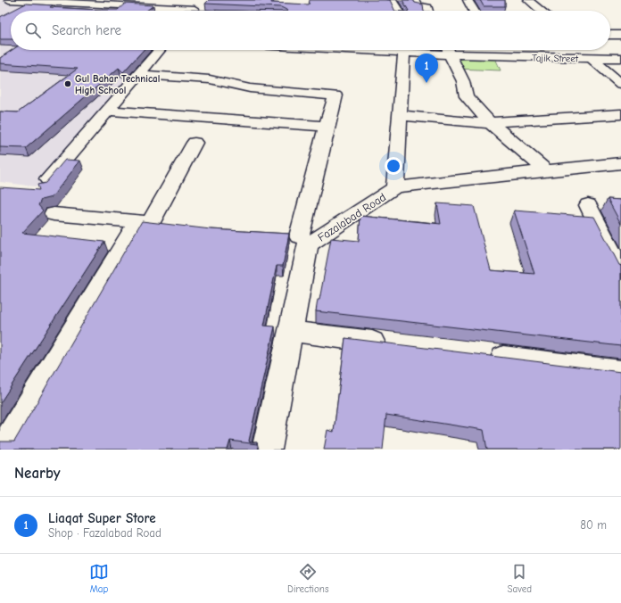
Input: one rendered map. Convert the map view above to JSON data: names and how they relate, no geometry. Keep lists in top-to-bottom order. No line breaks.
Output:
{"streets":{"street":["Tajik Street","Fazalabad Road"]},"places":["Gul Bahar Technical High School"],"page":{"search":"Search here","pins":"1","heading":"Nearby","list":[{"mark":"1","name":"Liaqat Super Store","note":"Shop · Fazalabad Road","value":"80 m"}],"nav":["Map","Directions","Saved"]}}
